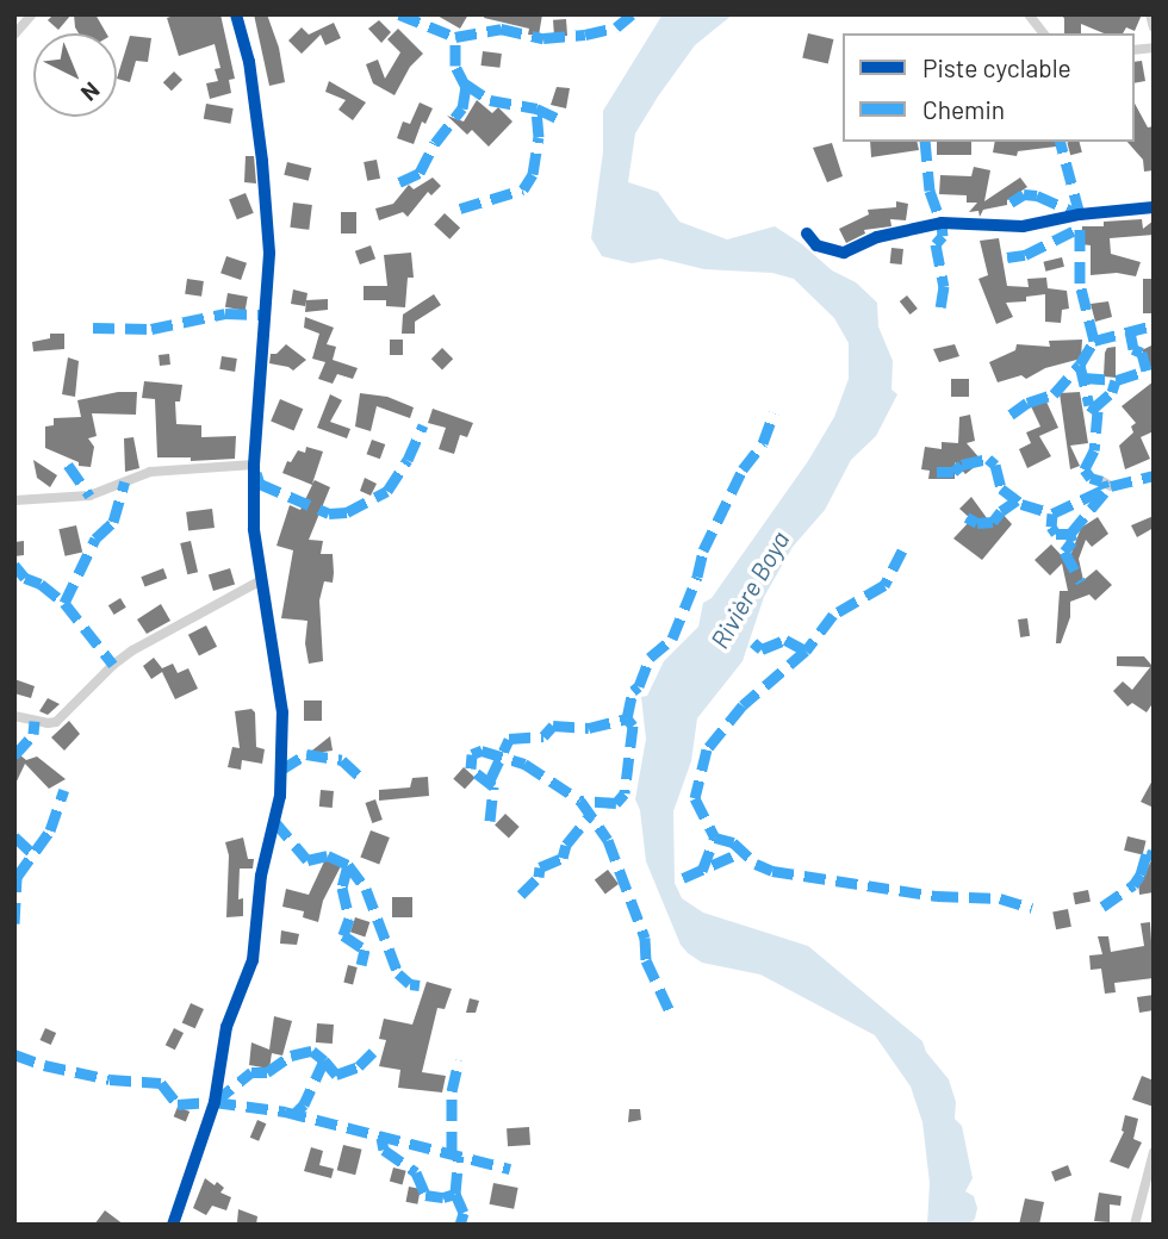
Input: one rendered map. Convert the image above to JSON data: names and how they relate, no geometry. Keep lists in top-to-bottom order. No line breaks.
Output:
{"water":["Rivière Boya"],"legend":["Piste cyclable","Chemin"],"north":"bottom right"}
